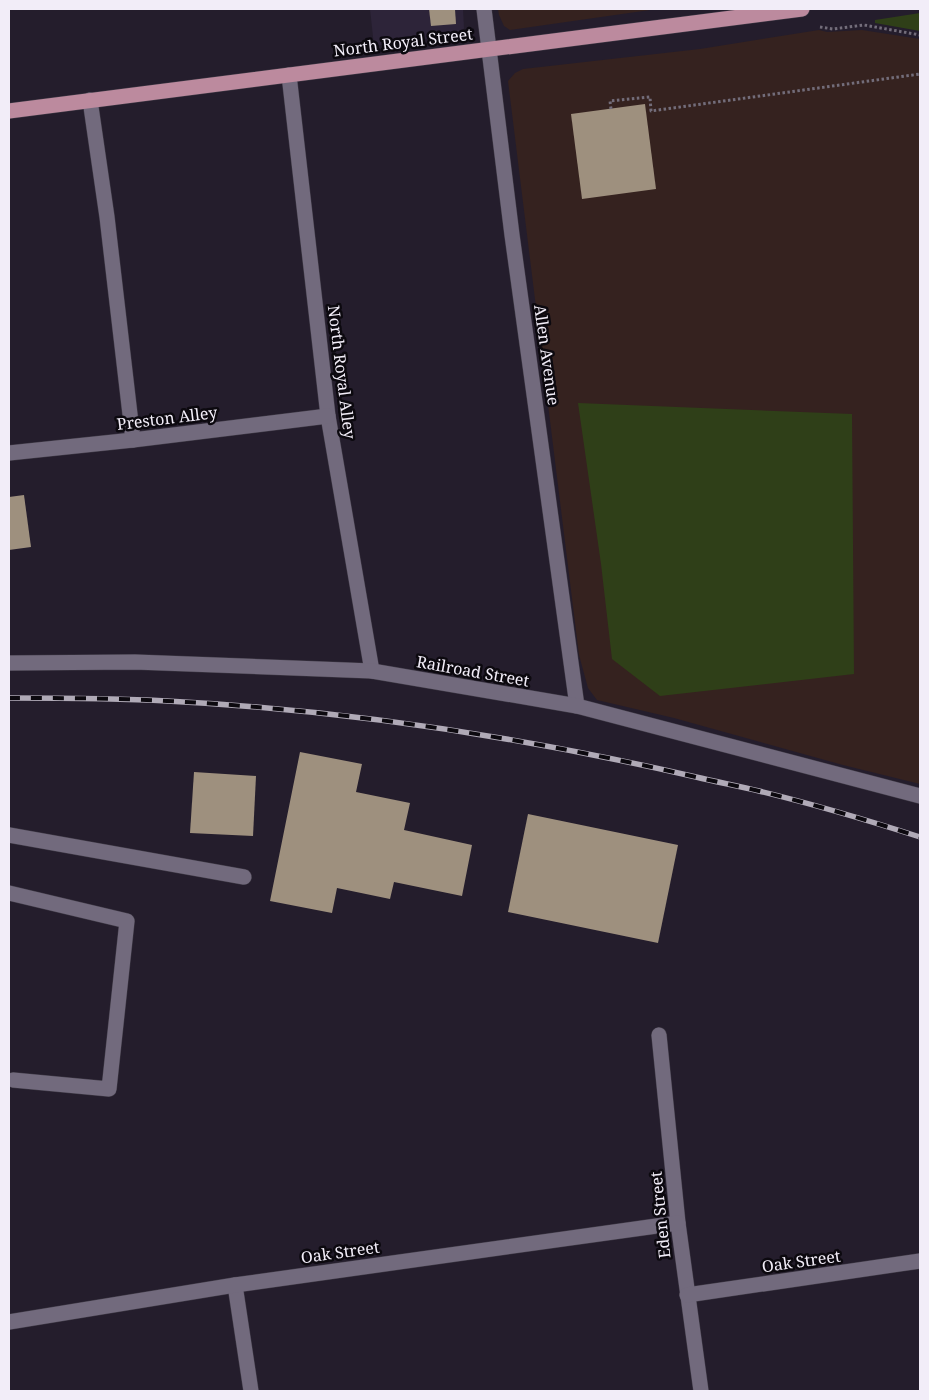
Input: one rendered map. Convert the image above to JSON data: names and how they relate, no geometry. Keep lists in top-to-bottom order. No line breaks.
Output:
{"streets":{"main road":["North Royal Street"],"street":["Allen Avenue","North Royal Alley","Preston Alley","Railroad Street","Eden Street","Oak Street"]},"crossings":[["North Royal Street","Allen Avenue"],["North Royal Street","North Royal Alley"],["Allen Avenue","Railroad Street"],["North Royal Alley","Preston Alley"],["North Royal Alley","Railroad Street"],["Eden Street","Oak Street"]]}
